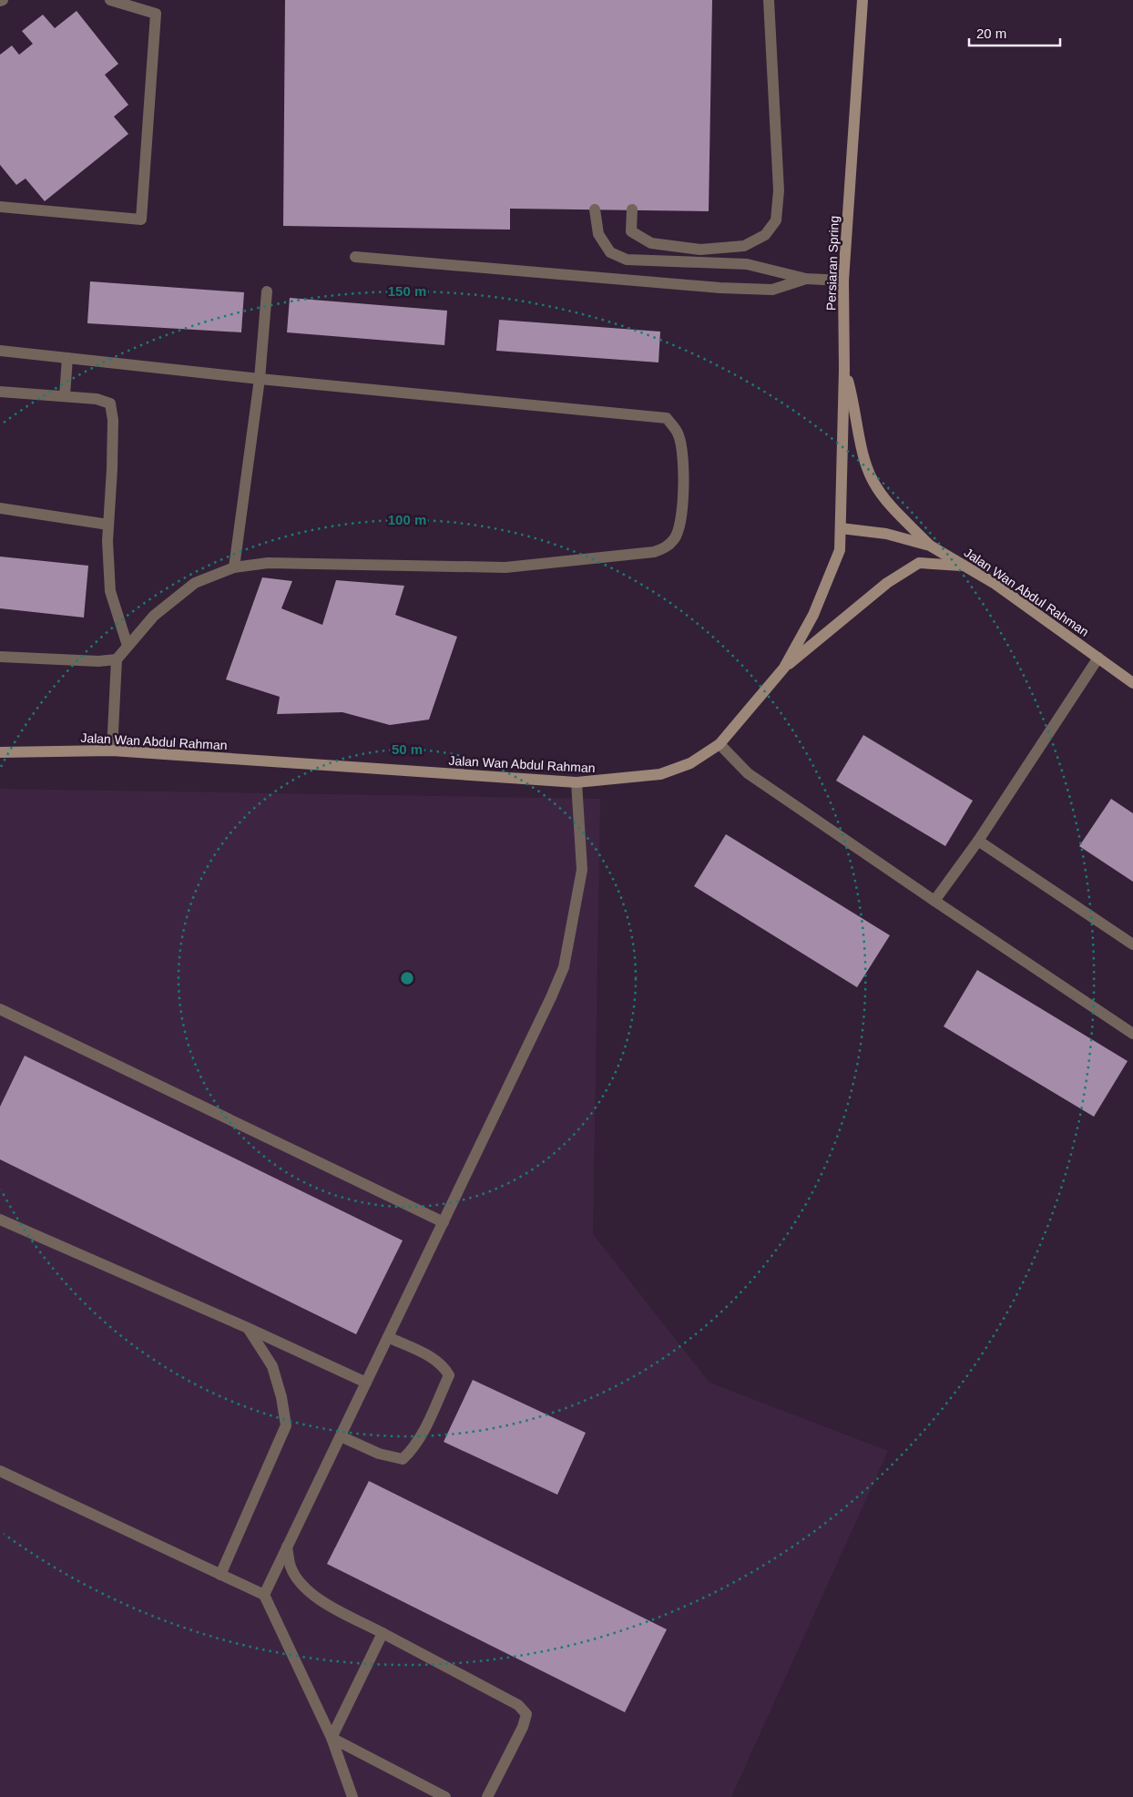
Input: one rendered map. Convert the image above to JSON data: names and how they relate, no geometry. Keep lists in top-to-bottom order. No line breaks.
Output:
{"streets":{"street":["Persiaran Spring","Jalan Wan Abdul Rahman"]},"crossings":[["Persiaran Spring","Jalan Wan Abdul Rahman"]],"scale_bar":"20 m","rings":["150 m","100 m","50 m"]}
